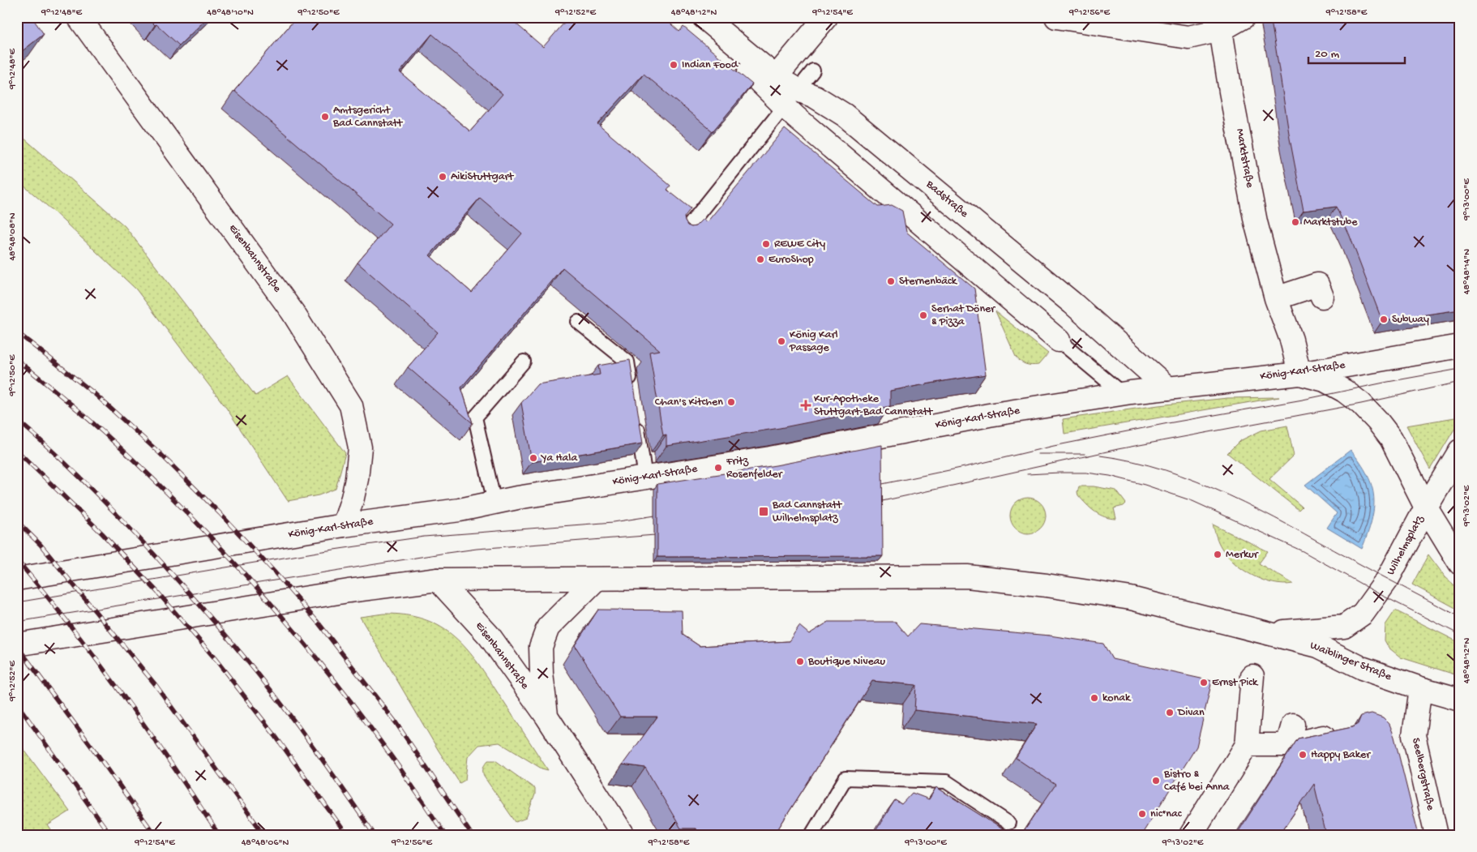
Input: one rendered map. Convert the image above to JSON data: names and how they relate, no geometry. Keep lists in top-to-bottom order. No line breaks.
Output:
{"streets":{"main road":["Marktstraße","Badstraße","Eisenbahnstraße","König-Karl-Straße","Wilhelmsplatz","Waiblinger Straße","Seelbergstraße"]},"crossings":[["Marktstraße","König-Karl-Straße"],["Badstraße","König-Karl-Straße"],["Eisenbahnstraße","König-Karl-Straße"],["Wilhelmsplatz","Waiblinger Straße"],["Waiblinger Straße","Seelbergstraße"]],"places":{"other":["Indian Food","Amtsgericht Bad Cannstatt","AikiStuttgart","Marktstube","REWE City","EuroShop","Sternenbäck","Serhat Döner & Pizza","Subway","König Karl Passage","Chan's Kitchen","Ya Hala","Fritz Rosenfelder","Merkur","Boutique Niveau","Ernst Pick","konak","Divan","Happy Baker","Bistro & Café bei Anna","nic*nac"],"health":["Kur-Apotheke Stuttgart-Bad Cannstatt"],"transit":["Bad Cannstatt Wilhelmsplatz"]},"scale_bar":"20 m","coordinates":["9°12'48\"E","48°48'10\"N","9°12'50\"E","9°12'52\"E","48°48'12\"N","9°12'54\"E","9°12'56\"E","9°12'58\"E","9°13'00\"E","48°48'08\"N","48°48'14\"N","9°13'02\"E","48°48'06\"N"]}
